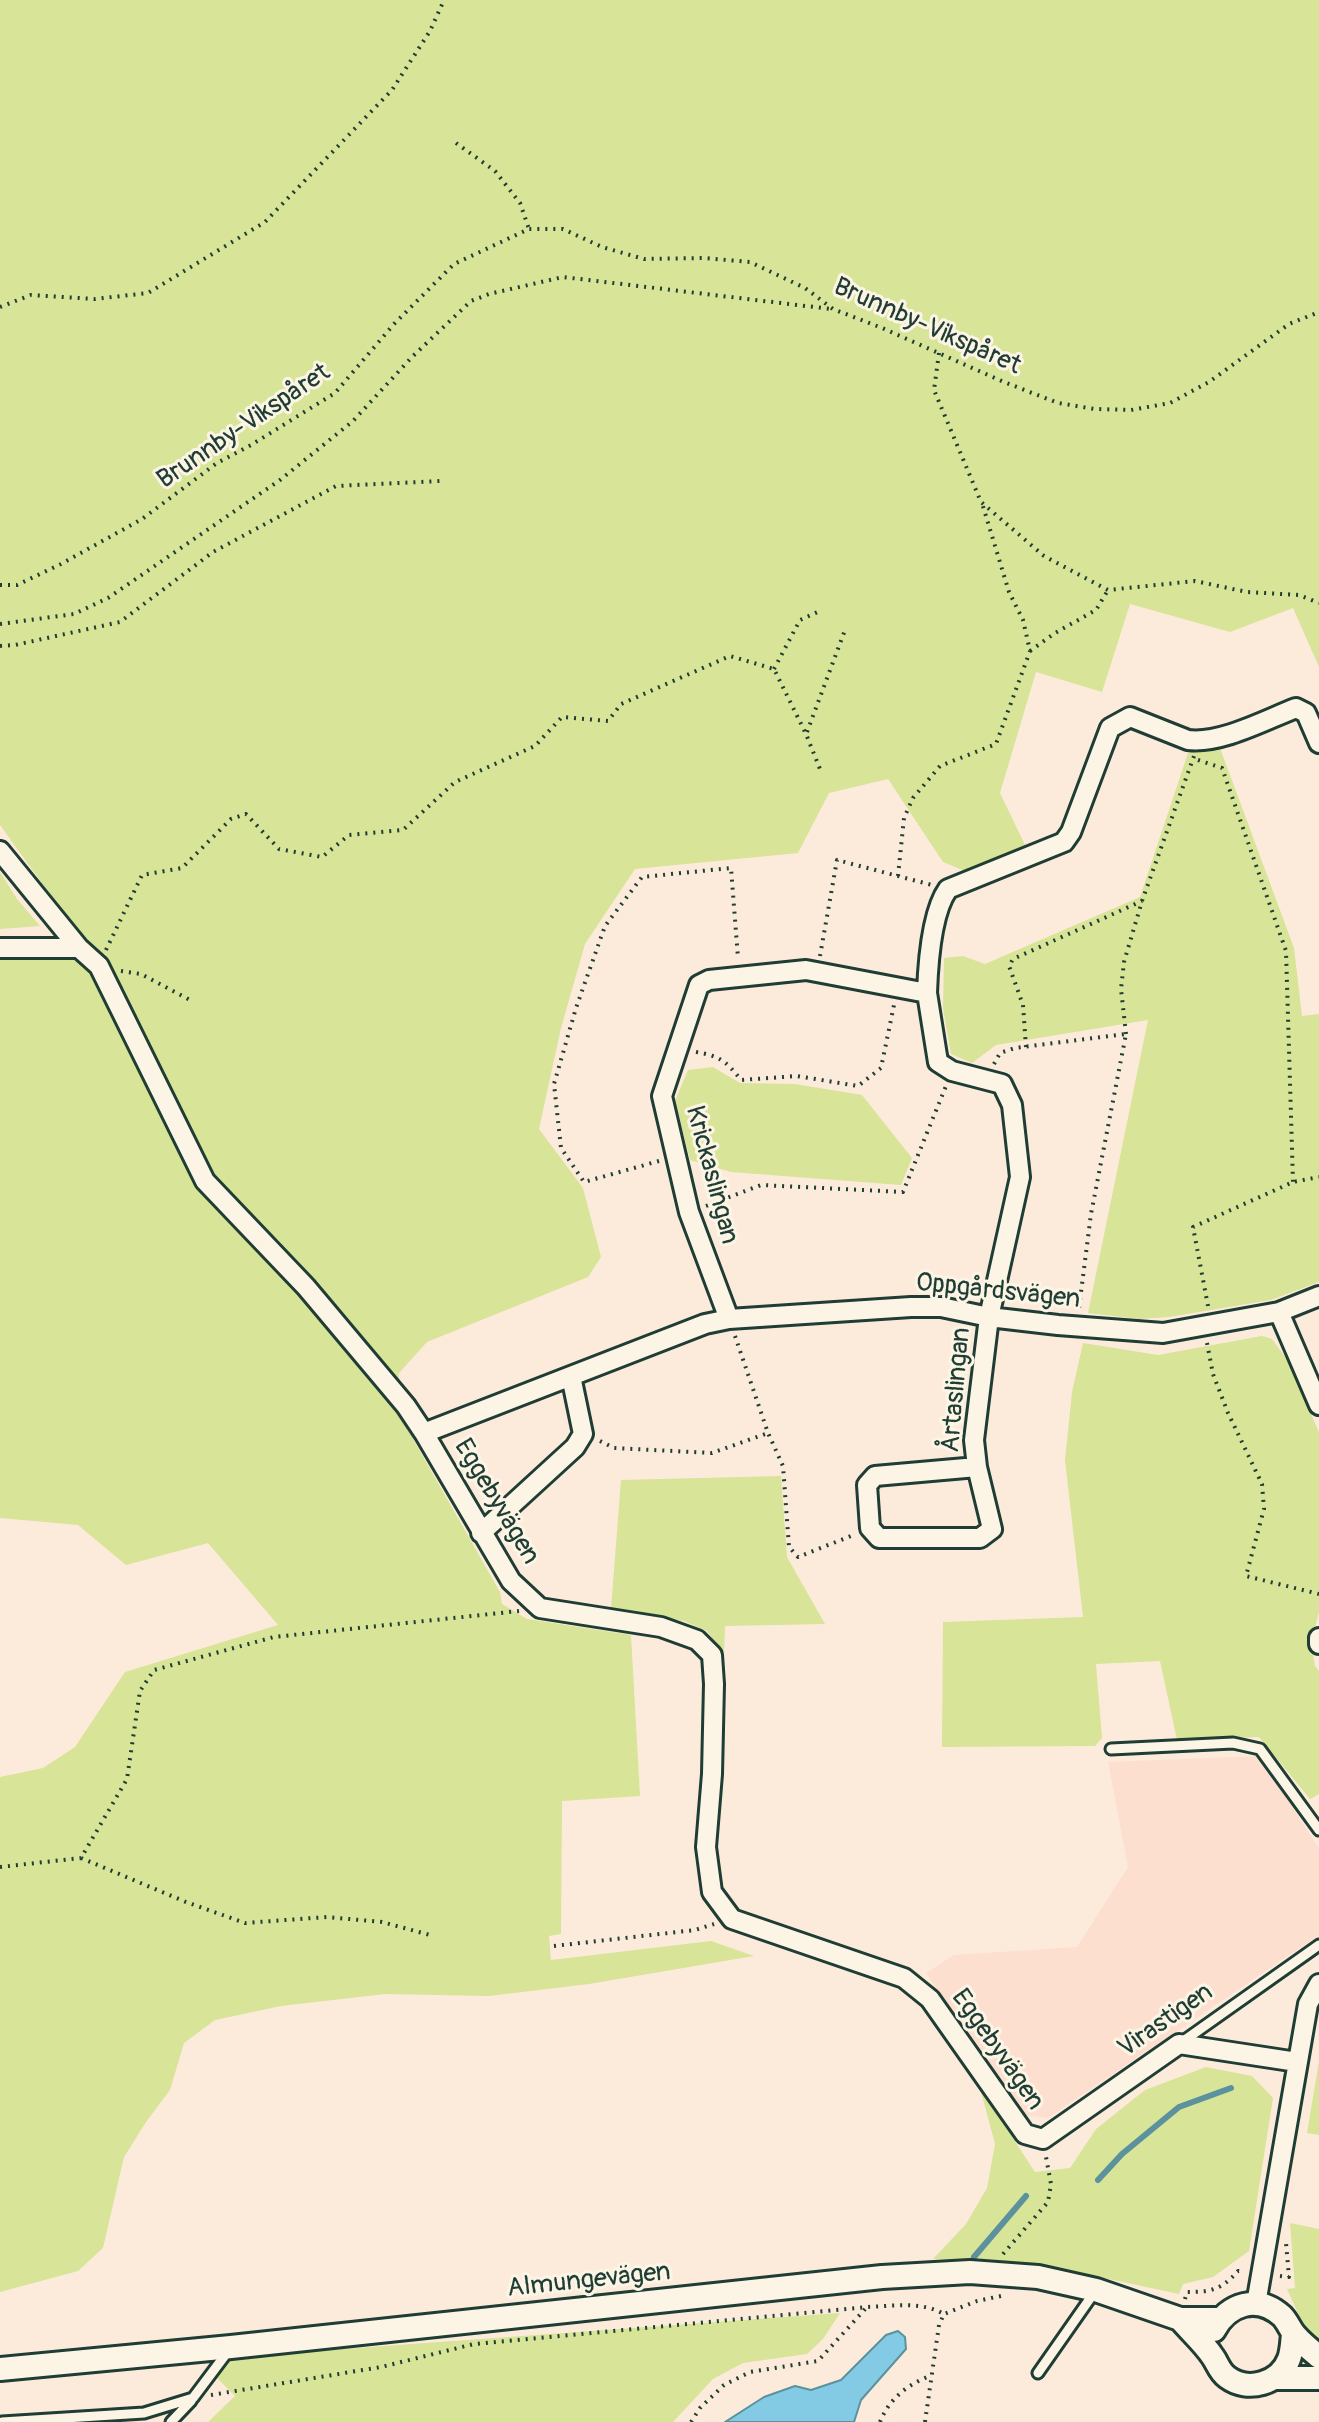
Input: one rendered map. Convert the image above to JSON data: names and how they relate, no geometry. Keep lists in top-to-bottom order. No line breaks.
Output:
{"streets":{"street":["Krickaslingan","Oppgårdsvägen","Årtaslingan","Eggebyvägen","Virastigen","Almungevägen"],"path":["Brunnby-Vikspåret"]},"crossings":[["Krickaslingan","Oppgårdsvägen"],["Oppgårdsvägen","Årtaslingan"],["Oppgårdsvägen","Eggebyvägen"],["Eggebyvägen","Virastigen"]]}
